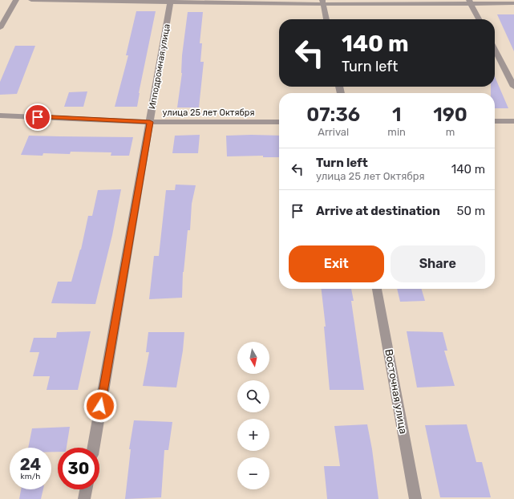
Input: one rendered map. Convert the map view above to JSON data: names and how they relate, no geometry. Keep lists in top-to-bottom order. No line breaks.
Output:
{"streets":{"street":["Ипподромная улица","улица 25 лет Октября","Восточная улица"]},"crossings":[["Ипподромная улица","улица 25 лет Октября"]],"north":"bottom","page":{"turn":["140 m","Turn left"],"eta":["07:36","Arrival","1","min","190","m"],"list":[{"name":"Turn left","note":"улица 25 лет Октября","value":"140 m"},{"name":"Arrive at destination","value":"50 m"}],"buttons":["Exit","Share"],"map_buttons":["+","−"],"speed":"24 km/h","limit":"30"}}
